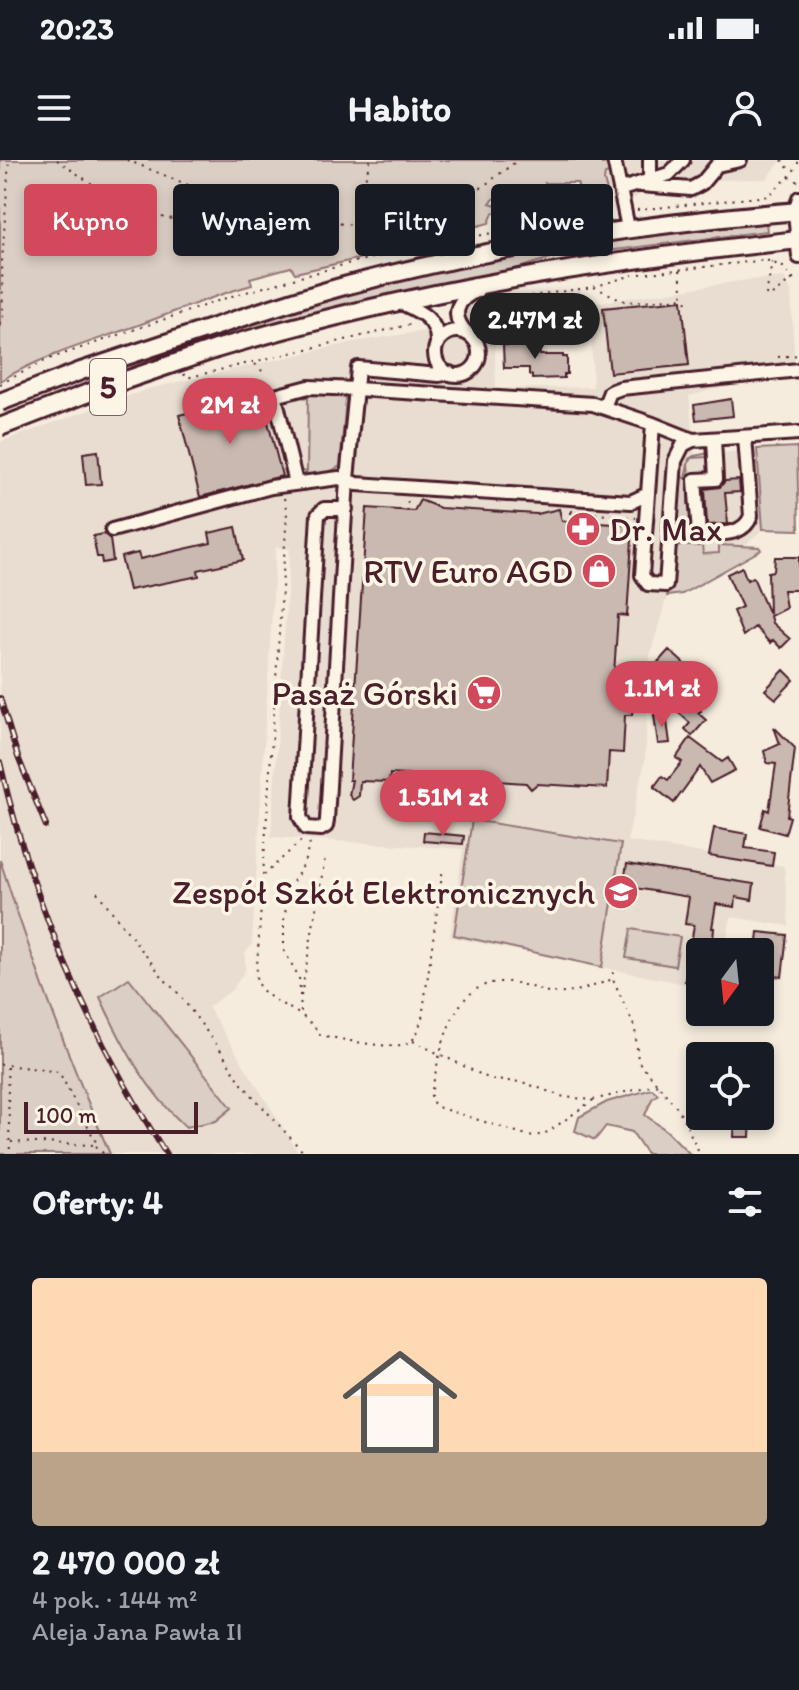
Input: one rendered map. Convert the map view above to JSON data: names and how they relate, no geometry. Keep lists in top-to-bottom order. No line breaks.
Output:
{"streets":{"main road":["5"]},"places":{"pharmacy":["Dr. Max"],"shop":["RTV Euro AGD"],"supermarket":["Pasaż Górski"],"school or university":["Zespół Szkół Elektronicznych"]},"scale_bar":"100 m","north":"bottom","page":{"status":"20:23","header":"Habito","chip":["Kupno","Wynajem","Filtry","Nowe"],"price":["2.47M zł","2M zł","1.1M zł","1.51M zł"],"scale":"100 m","heading":"Oferty: 4","list":[{"name":"2 470 000 zł","note":"4 pok. · 144 m² · Aleja Jana Pawła II"}]}}
